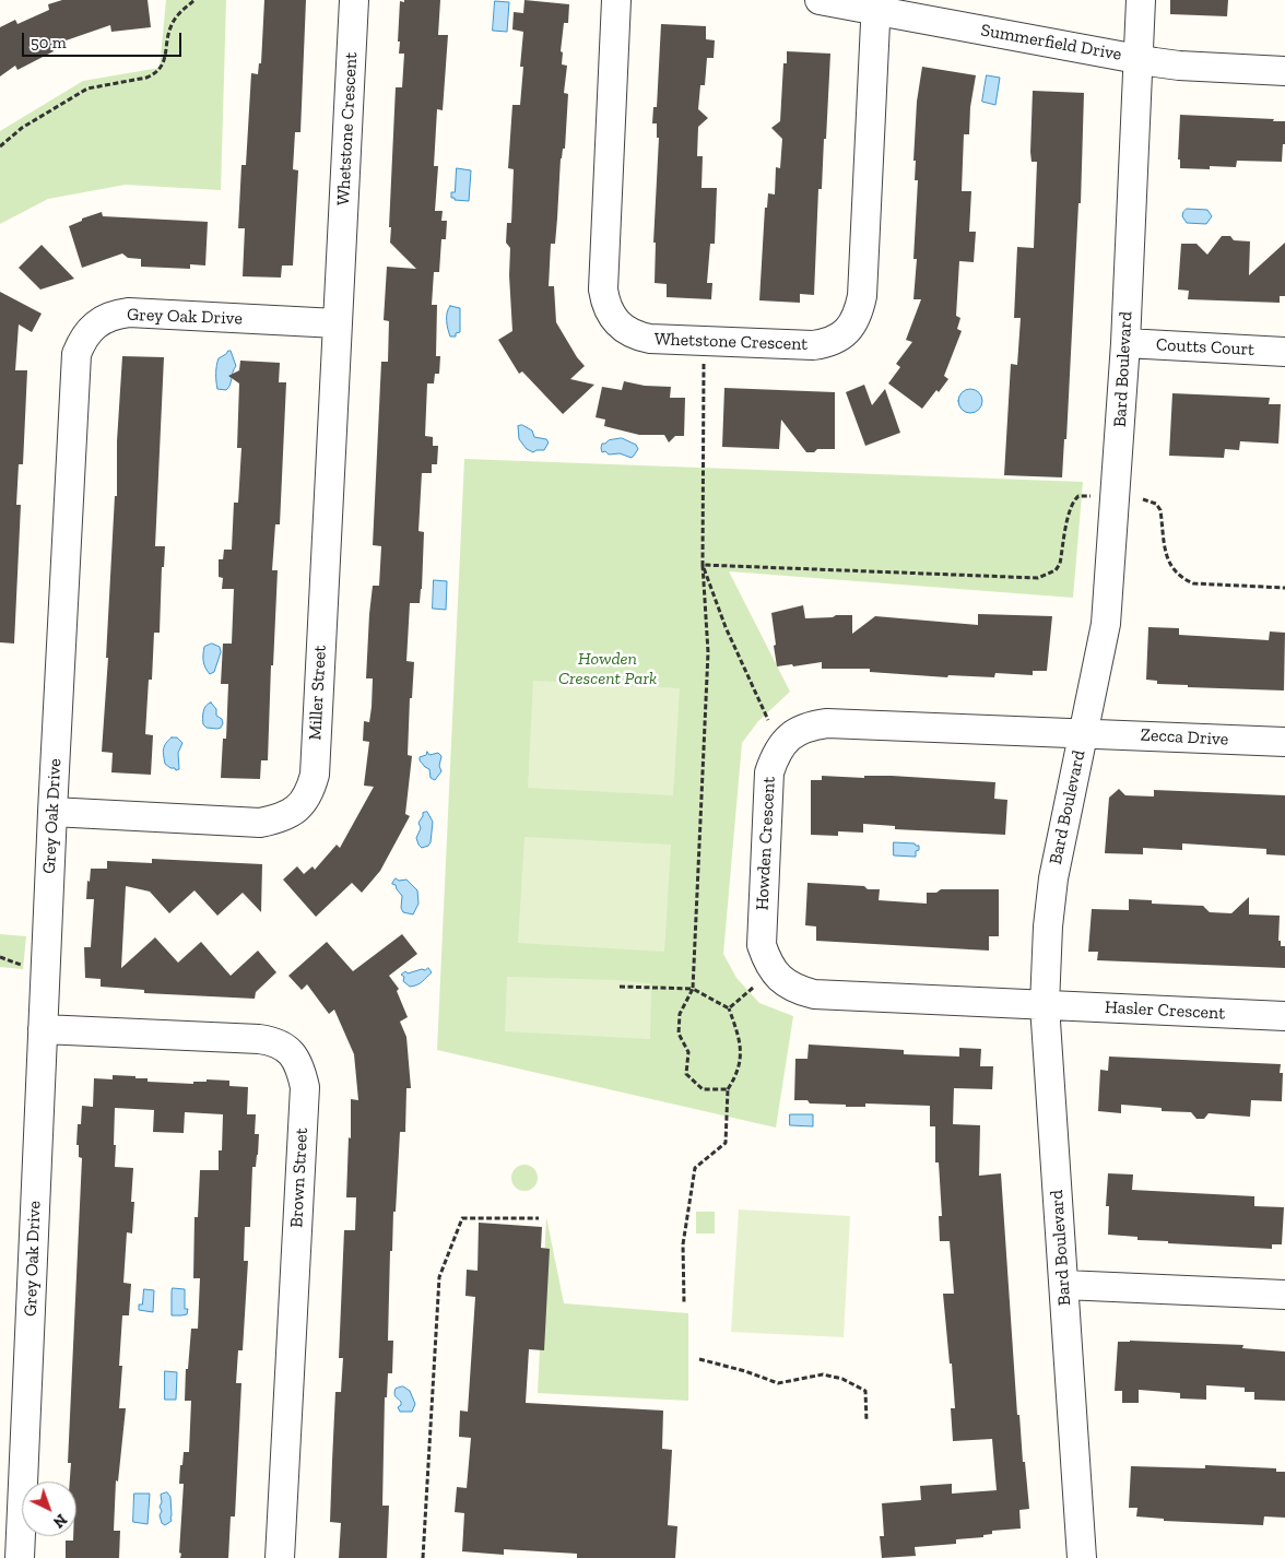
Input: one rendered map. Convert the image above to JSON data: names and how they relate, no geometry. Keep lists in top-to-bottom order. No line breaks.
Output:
{"streets":{"street":["Summerfield Drive","Whetstone Crescent","Grey Oak Drive","Coutts Court","Bard Boulevard","Miller Street","Zecca Drive","Howden Crescent","Hasler Crescent","Brown Street"]},"crossings":[["Summerfield Drive","Whetstone Crescent"],["Summerfield Drive","Bard Boulevard"],["Whetstone Crescent","Grey Oak Drive"],["Whetstone Crescent","Miller Street"],["Grey Oak Drive","Miller Street"],["Grey Oak Drive","Brown Street"],["Coutts Court","Bard Boulevard"],["Bard Boulevard","Zecca Drive"],["Bard Boulevard","Howden Crescent"],["Bard Boulevard","Hasler Crescent"],["Zecca Drive","Howden Crescent"],["Howden Crescent","Hasler Crescent"]],"parks":["Howden Crescent Park"],"scale_bar":"50 m","north":"bottom right"}
